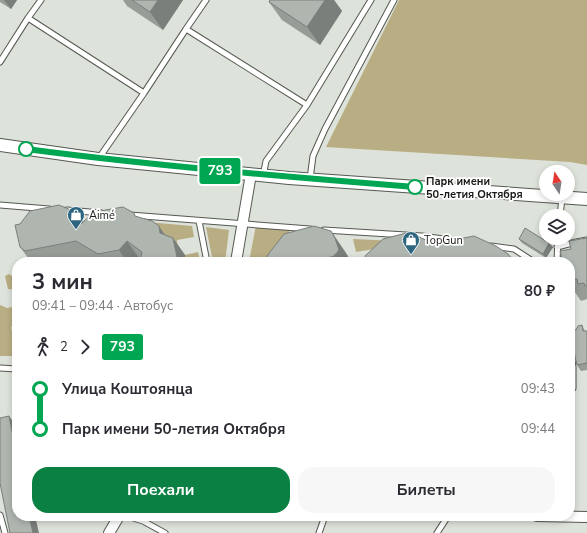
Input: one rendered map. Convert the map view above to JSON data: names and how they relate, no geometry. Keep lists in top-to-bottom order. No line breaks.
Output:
{"places":{"other":["Парк имени 50-летия Октября"],"shop":["Aimé","TopGun"]},"lines":["bus line 793"],"north":"top","page":{"on_map":"793","heading":["3 мин","09:41 – 09:44 · Автобус","80 ₽"],"legs":["2","793"],"list":[{"name":"Улица Коштоянца","value":"09:43"},{"name":"Парк имени 50-летия Октября","value":"09:44"}],"buttons":["Поехали","Билеты"]}}
